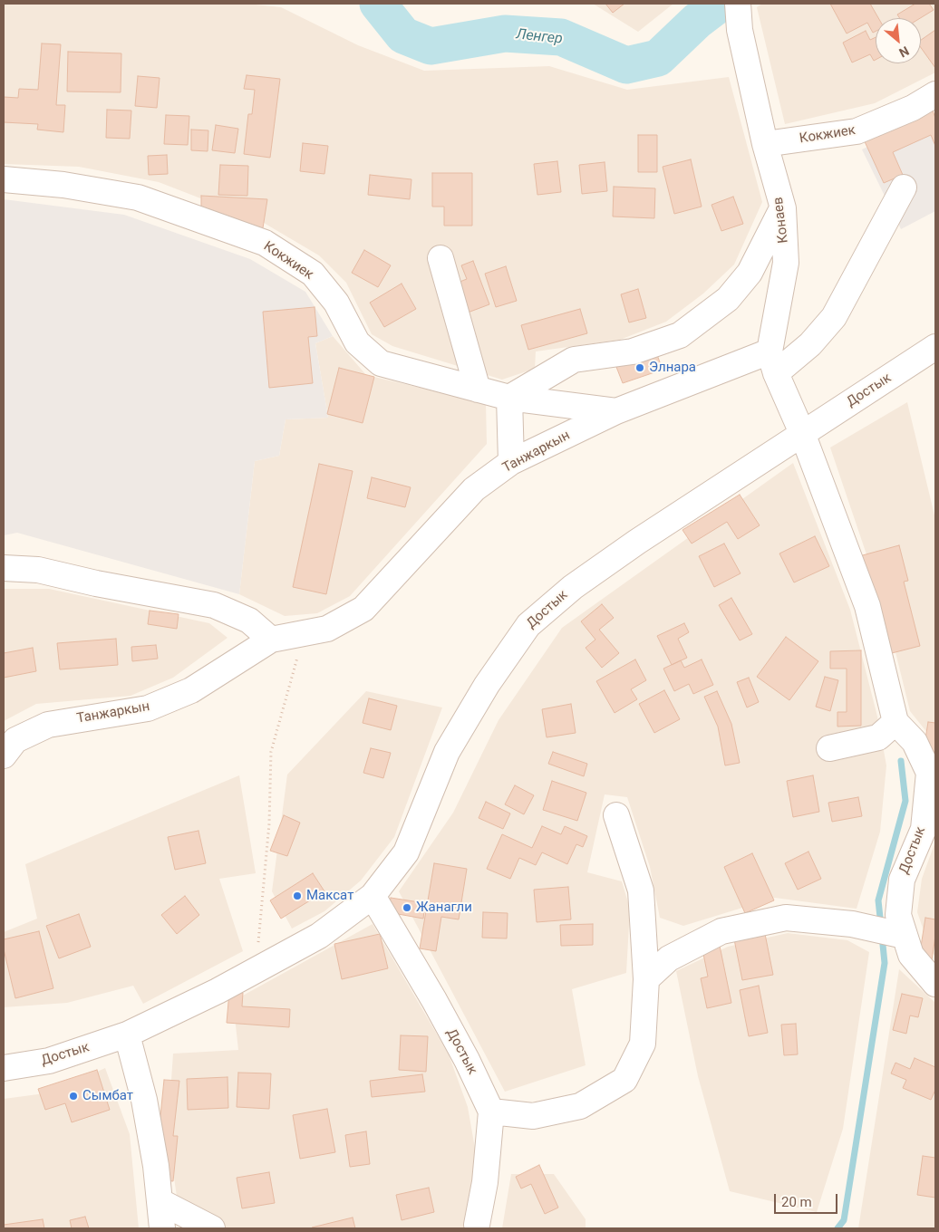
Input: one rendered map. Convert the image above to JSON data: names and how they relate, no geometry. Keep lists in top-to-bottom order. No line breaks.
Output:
{"streets":{"street":["Кокжиек","Конаев","Достык","Танжаркын"]},"crossings":[["Кокжиек","Конаев"],["Кокжиек","Танжаркын"],["Конаев","Танжаркын"]],"water":["Ленгер"],"places":["Элнара","Максат","Жанагли","Сымбат"],"scale_bar":"20 m","north":"bottom right"}
